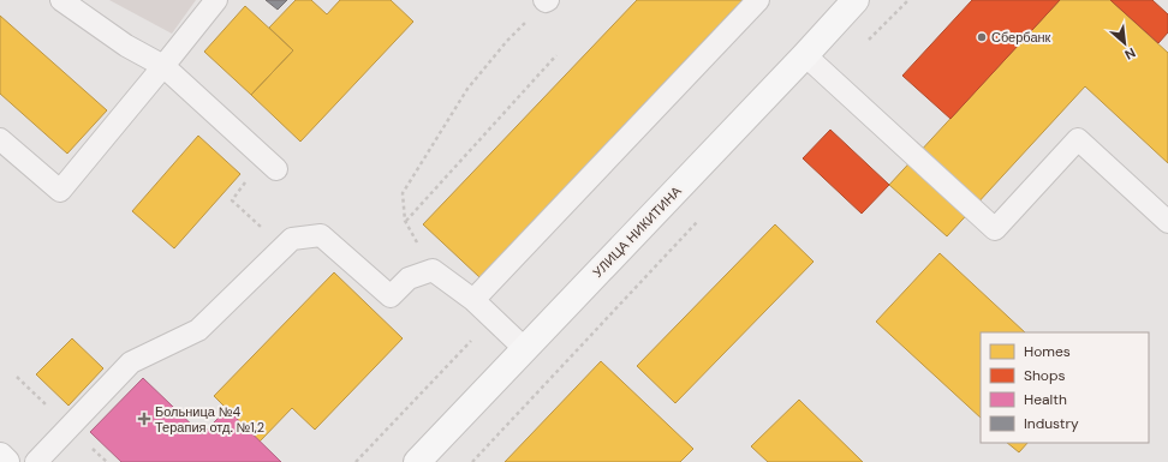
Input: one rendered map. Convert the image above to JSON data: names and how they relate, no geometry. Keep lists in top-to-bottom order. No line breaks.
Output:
{"streets":{"main road":["УЛИЦА НИКИТИНА"]},"places":{"other":["Сбербанк"],"health":["Больница №4 Терапия отд. №1,2"]},"legend":["Homes","Shops","Health","Industry"],"north":"bottom right"}
